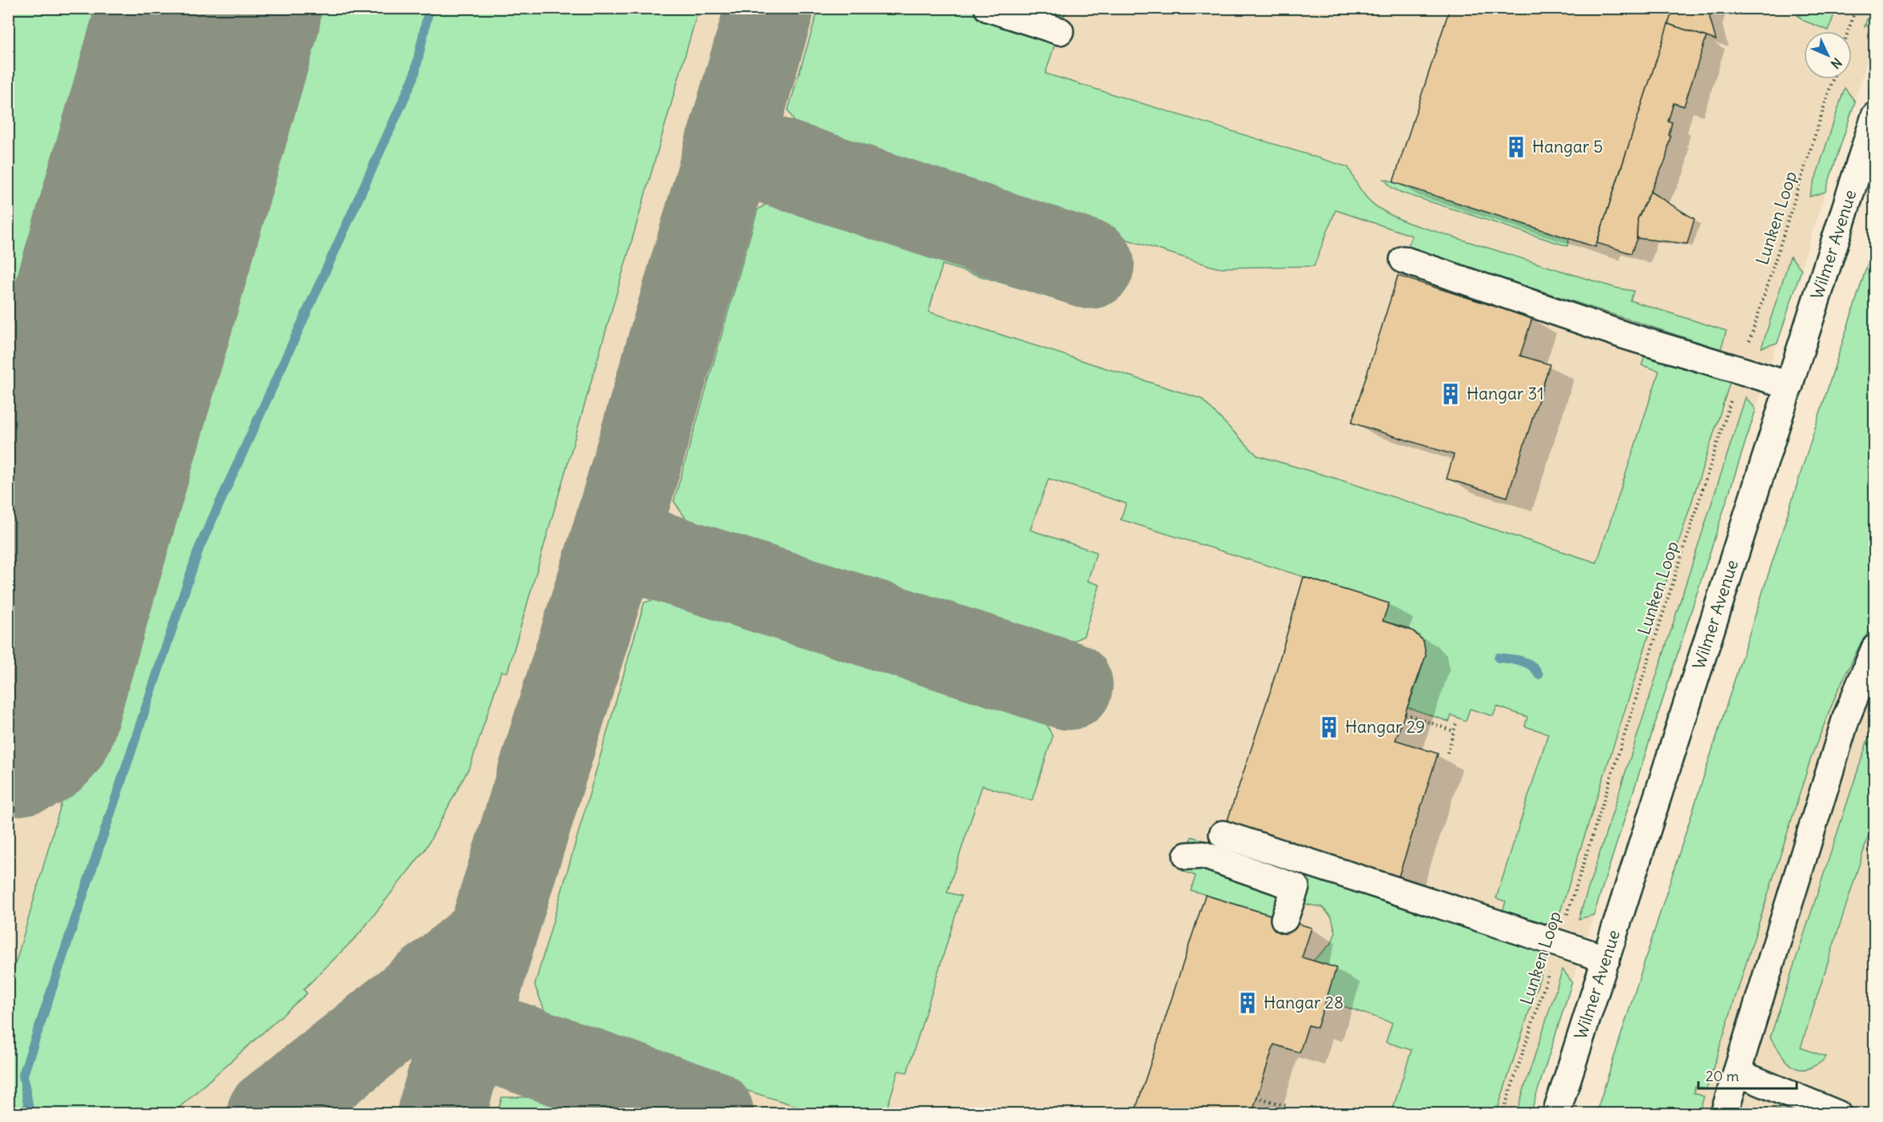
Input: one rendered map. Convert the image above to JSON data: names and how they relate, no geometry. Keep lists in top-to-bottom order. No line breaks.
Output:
{"streets":{"street":["Wilmer Avenue"],"path":["Lunken Loop"]},"places":{"building":["Hangar 5","Hangar 31","Hangar 29","Hangar 28"]},"scale_bar":"20 m","north":"bottom right"}
